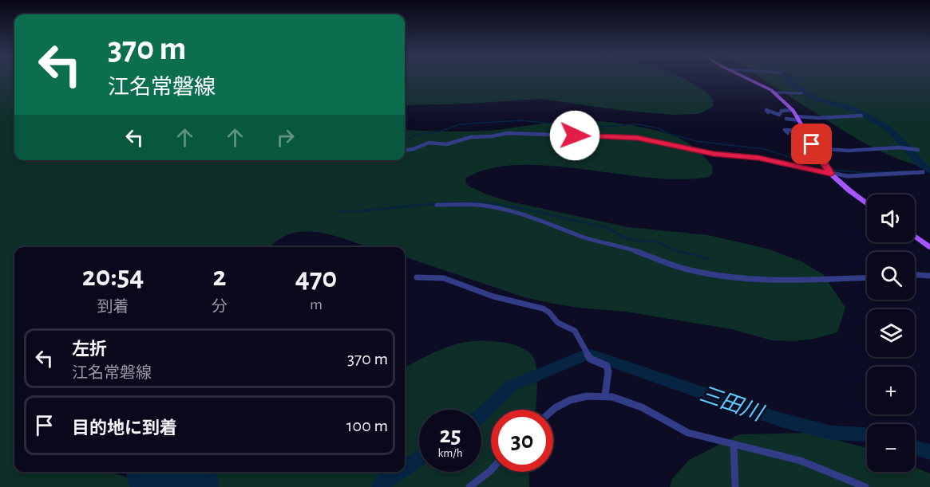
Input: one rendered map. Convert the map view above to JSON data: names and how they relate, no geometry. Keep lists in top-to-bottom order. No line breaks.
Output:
{"water":["三田川"],"page":{"turn":["370 m","江名常磐線"],"map_buttons":["+","−"],"eta":["20:54","到着","2","分","470","m"],"list":[{"name":"左折","note":"江名常磐線","value":"370 m"},{"name":"目的地に到着","value":"100 m"}],"speed":"25 km/h","limit":"30"}}
